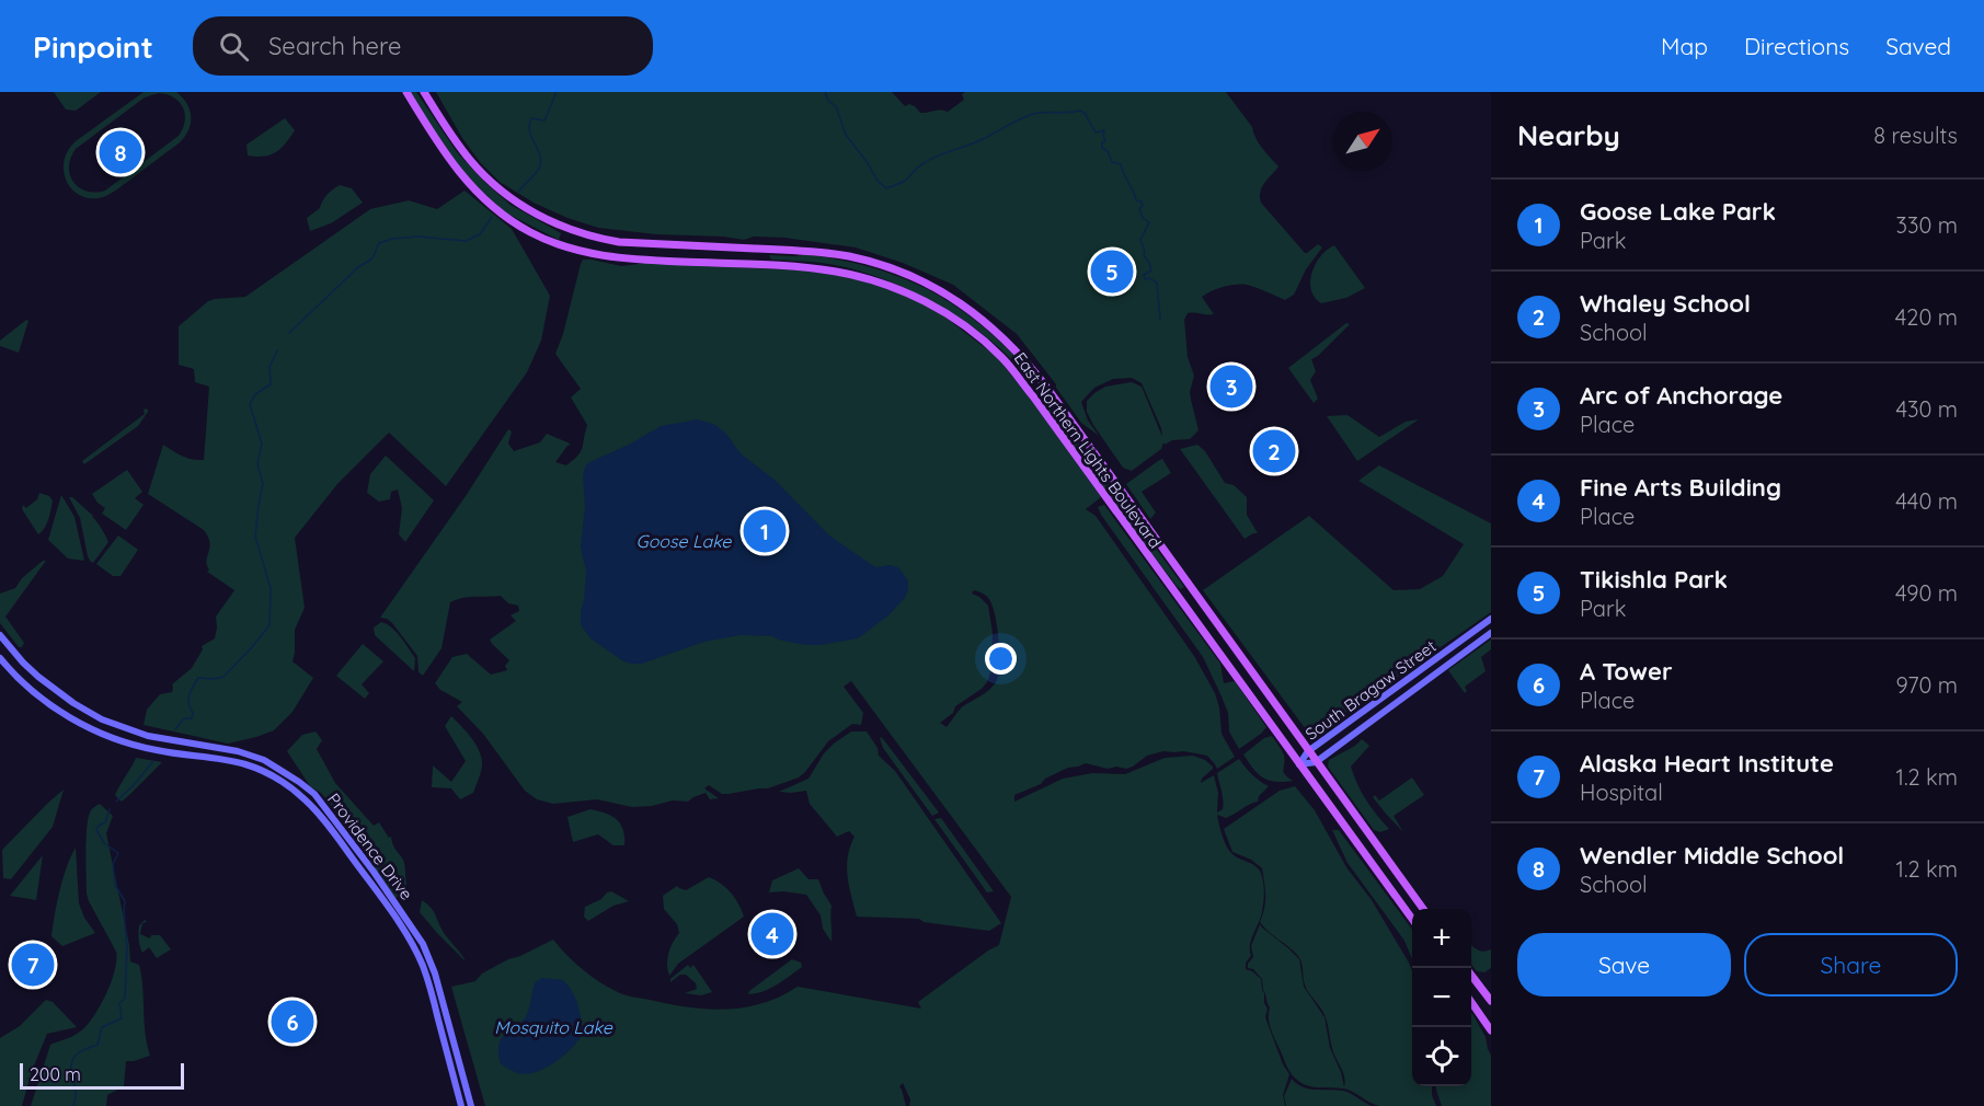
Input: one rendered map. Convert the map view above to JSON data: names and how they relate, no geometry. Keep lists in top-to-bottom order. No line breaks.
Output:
{"streets":{"main road":["East Northern Lights Boulevard","South Bragaw Street","Providence Drive"]},"crossings":[["East Northern Lights Boulevard","South Bragaw Street"]],"water":["Goose Lake","Mosquito Lake"],"scale_bar":"200 m","north":"top right","page":{"header":"Pinpoint","search":"Search here","nav":["Map","Directions","Saved"],"heading":["Nearby","8 results"],"pins":["8","5","3","2","1","4","7","6"],"list":[{"mark":"1","name":"Goose Lake Park","note":"Park","value":"330 m"},{"mark":"2","name":"Whaley School","note":"School","value":"420 m"},{"mark":"3","name":"Arc of Anchorage","note":"Place","value":"430 m"},{"mark":"4","name":"Fine Arts Building","note":"Place","value":"440 m"},{"mark":"5","name":"Tikishla Park","note":"Park","value":"490 m"},{"mark":"6","name":"A Tower","note":"Place","value":"970 m"},{"mark":"7","name":"Alaska Heart Institute","note":"Hospital","value":"1.2 km"},{"mark":"8","name":"Wendler Middle School","note":"School","value":"1.2 km"}],"map_buttons":["+","−"],"buttons":["Save","Share"],"scale":"200 m"}}
